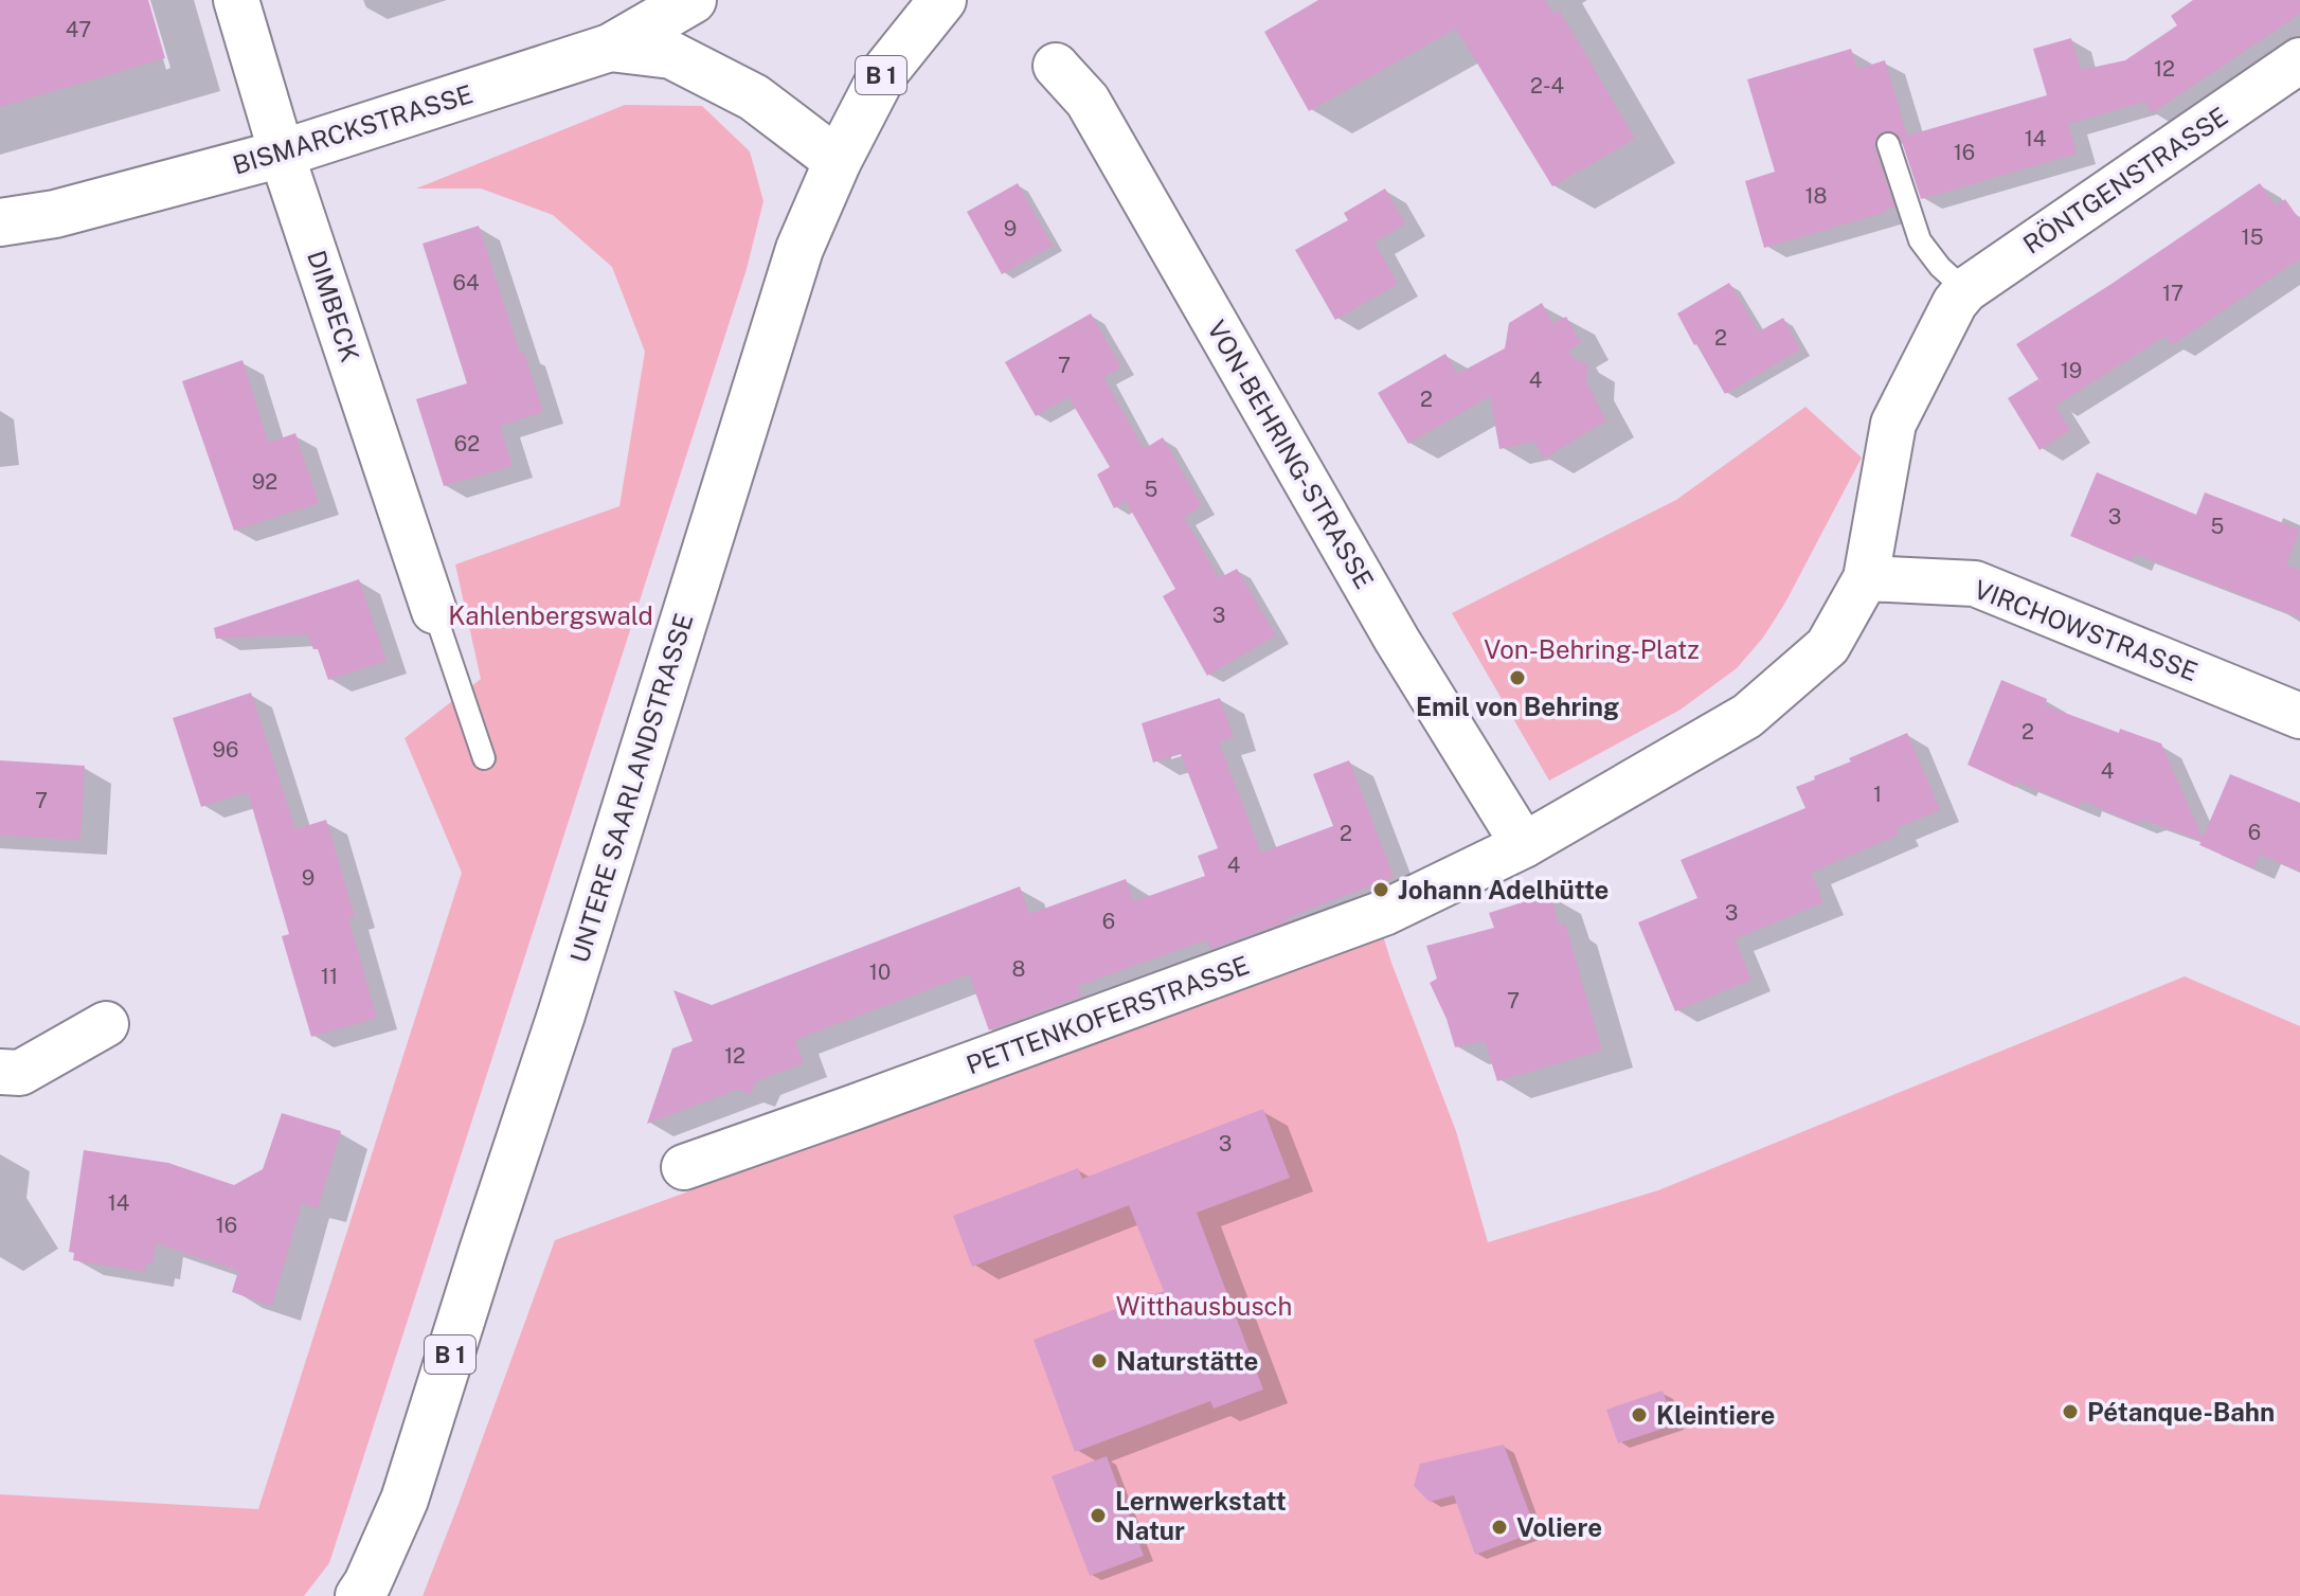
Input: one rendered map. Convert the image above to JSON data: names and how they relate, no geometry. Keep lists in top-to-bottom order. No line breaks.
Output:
{"streets":{"main road":["B 1","BISMARCKSTRASSE","UNTERE SAARLANDSTRASSE"],"street":["RÖNTGENSTRASSE","DIMBECK","VON-BEHRING-STRASSE","VIRCHOWSTRASSE","PETTENKOFERSTRASSE"]},"crossings":[["BISMARCKSTRASSE","DIMBECK"],["VON-BEHRING-STRASSE","PETTENKOFERSTRASSE"]],"parks":["Kahlenbergswald","Von-Behring-Platz","Witthausbusch"],"places":["Emil von Behring","Johann Adelhütte","Naturstätte","Pétanque-Bahn","Kleintiere","Lernwerkstatt Natur","Voliere"],"house_numbers":["47","12","2-4","14","16","18","9","15","64","17","2","7","19","4","2","62","92","5","3","5","3","2","96","4","1","7","6","2","4","9","3","6","8","10","11","7","12","3","14","16"]}
